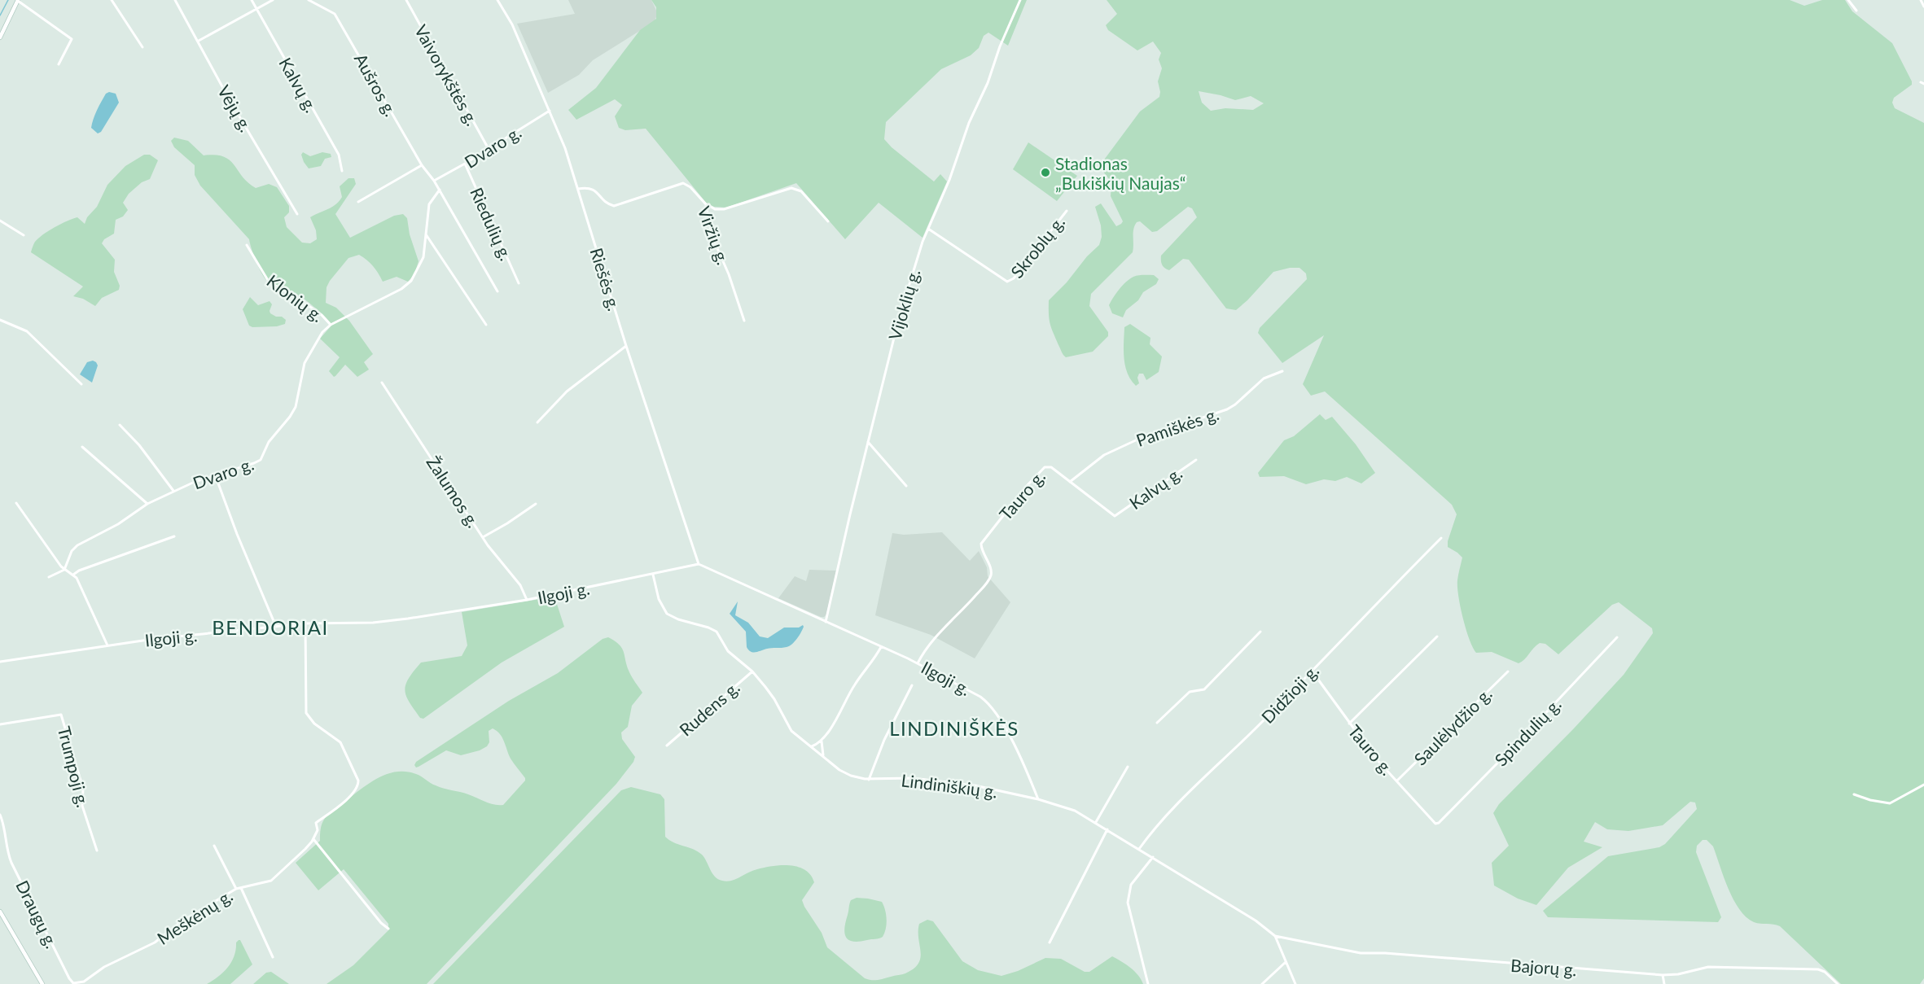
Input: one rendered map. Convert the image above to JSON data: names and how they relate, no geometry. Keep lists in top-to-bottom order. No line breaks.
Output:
{"streets":{"street":["Vaivorykštės g.","Kalvų g.","Aušros g.","Vėjų g.","Dvaro g.","Riedulių g.","Viržių g.","Skroblų g.","Riešės g.","Klonių g.","Vijoklių g.","Pamiškės g.","Žalumos g.","Tauro g.","Ilgoji g.","Didžioji g.","Rudens g.","Saulėlydžio g.","Spindulių g.","Trumpoji g.","Lindiniškių g.","Draugų g.","Meškėnų g.","Bajorų g."]},"crossings":[["Vaivorykštės g.","Dvaro g."],["Kalvų g.","Tauro g."],["Aušros g.","Dvaro g."],["Dvaro g.","Riedulių g."],["Dvaro g.","Riešės g."],["Dvaro g.","Klonių g."],["Viržių g.","Riešės g."],["Skroblų g.","Vijoklių g."],["Riešės g.","Ilgoji g."],["Vijoklių g.","Ilgoji g."],["Pamiškės g.","Tauro g."],["Žalumos g.","Ilgoji g."],["Tauro g.","Ilgoji g."],["Tauro g.","Didžioji g."],["Tauro g.","Saulėlydžio g."],["Tauro g.","Spindulių g."],["Ilgoji g.","Lindiniškių g."],["Ilgoji g.","Meškėnų g."],["Didžioji g.","Lindiniškių g."],["Rudens g.","Lindiniškių g."],["Lindiniškių g.","Bajorų g."],["Draugų g.","Meškėnų g."]],"districts":["BENDORIAI","LINDINIŠKĖS"],"places":["Stadionas „Bukiškių Naujas“"]}
